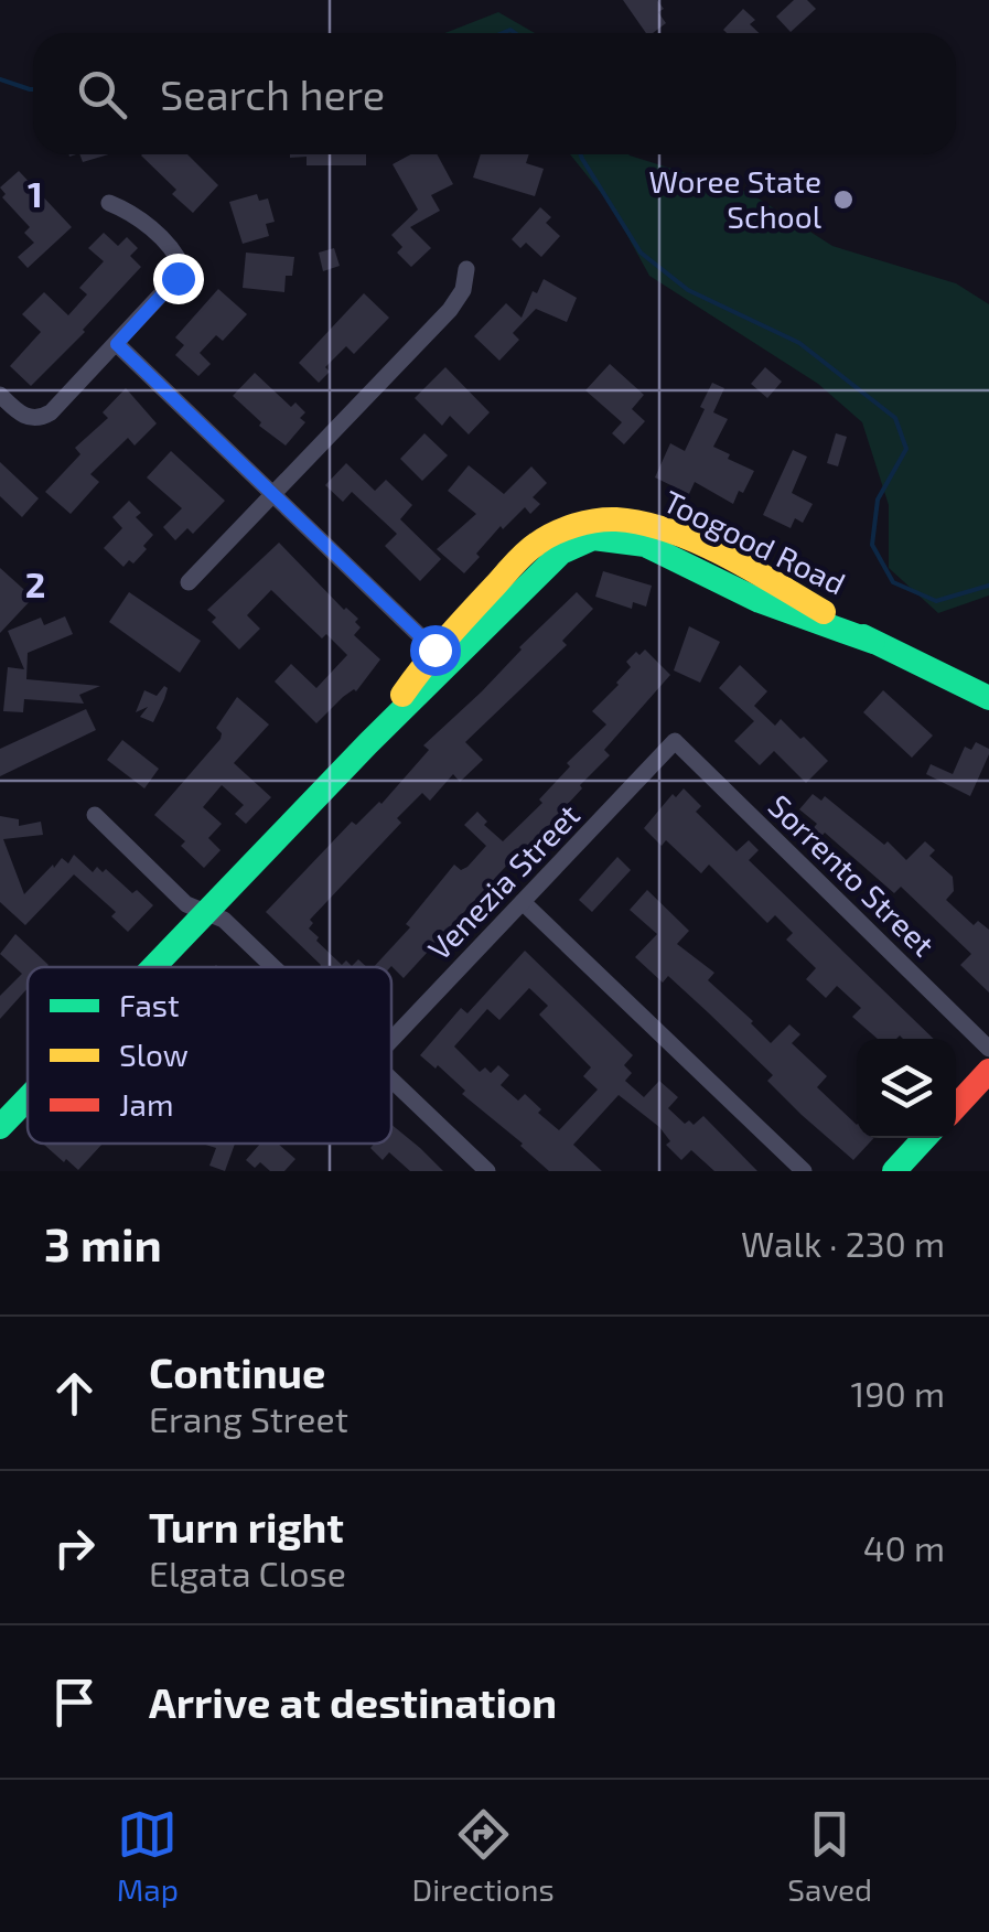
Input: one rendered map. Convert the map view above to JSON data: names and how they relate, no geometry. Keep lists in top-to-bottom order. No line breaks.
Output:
{"streets":{"street":["Toogood Road","Sorrento Street","Venezia Street"]},"crossings":[["Sorrento Street","Venezia Street"]],"places":["Woree State School"],"legend":["Fast","Slow","Jam"],"page":{"search":"Search here","heading":["3 min","Walk · 230 m"],"list":[["Continue","Erang Street","190 m"],["Turn right","Elgata Close","40 m"],"Arrive at destination"],"nav":["Map","Directions","Saved"]},"grid":{"rows":["1","2"]}}
